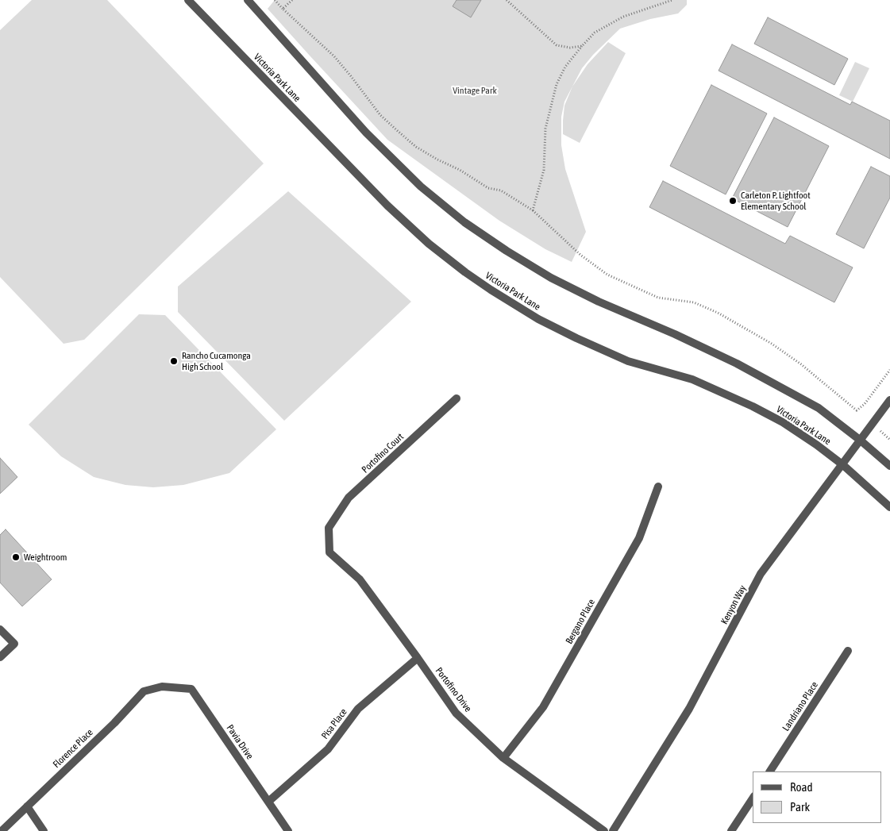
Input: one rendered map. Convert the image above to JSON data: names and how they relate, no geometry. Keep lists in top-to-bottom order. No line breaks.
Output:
{"streets":{"street":["Victoria Park Lane","Portofino Court","Kenyon Way","Bergano Place","Portofino Drive","Landriano Place","Pisa Place","Pavia Drive","Florence Place"]},"crossings":[["Victoria Park Lane","Kenyon Way"],["Portofino Court","Portofino Drive"],["Bergano Place","Portofino Drive"],["Portofino Drive","Pisa Place"],["Pisa Place","Pavia Drive"],["Pavia Drive","Florence Place"]],"parks":["Vintage Park"],"places":["Carleton P. Lightfoot Elementary School","Rancho Cucamonga High School","Weightroom"],"legend":["Road","Park"]}
